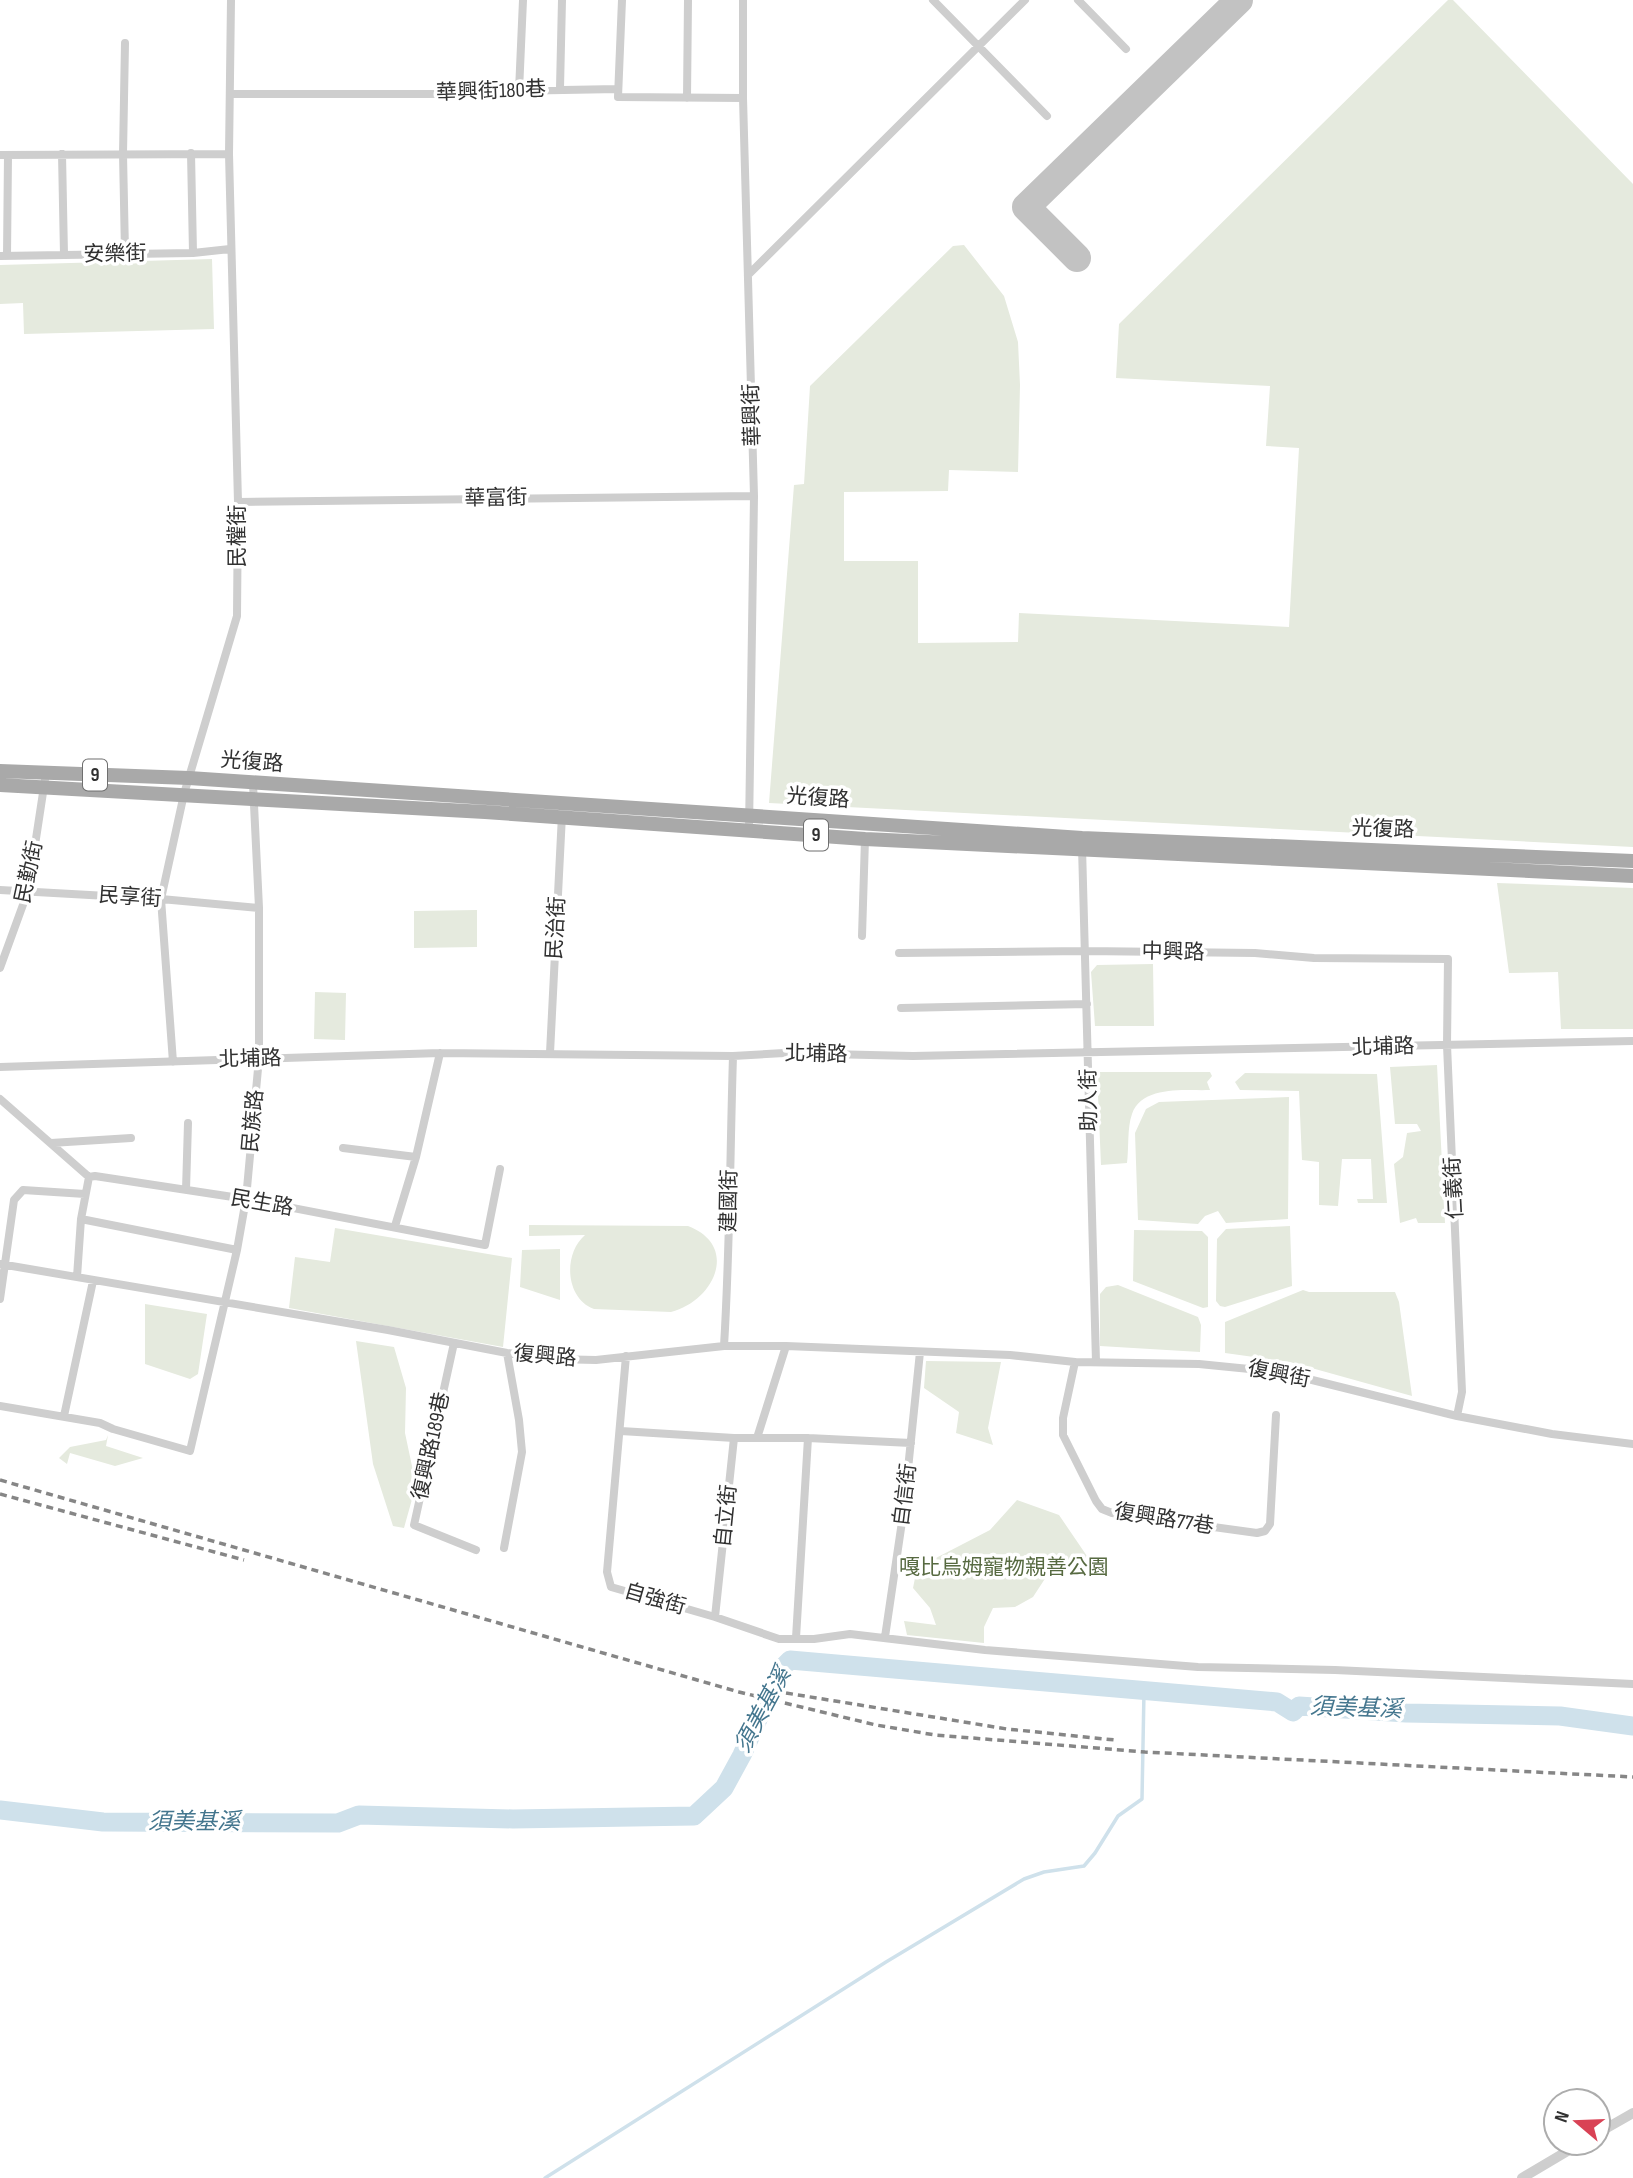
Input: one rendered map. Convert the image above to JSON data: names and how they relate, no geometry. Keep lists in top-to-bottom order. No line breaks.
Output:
{"streets":{"main road":["光復路","9"],"street":["華興街180巷","安樂街","華興街","華富街","民權街","民勤街","民享街","民治街","中興路","北埔路","助人街","民族路","仁義街","建國街","民生路","復興路","復興街","復興路189巷","自信街","自立街","復興路77巷","自強街"]},"crossings":[["華興街180巷","華興街"],["華興街180巷","民權街"],["安樂街","民權街"],["華興街","華富街"],["華興街","光復路"],["華富街","民權街"],["民權街","光復路"],["民權街","民享街"],["民權街","北埔路"],["光復路","民勤街"],["光復路","民治街"],["光復路","助人街"],["光復路","民族路"],["民勤街","民享街"],["民享街","民族路"],["民治街","北埔路"],["中興路","助人街"],["中興路","仁義街"],["北埔路","助人街"],["北埔路","民族路"],["北埔路","仁義街"],["北埔路","建國街"],["助人街","復興路"],["助人街","復興街"],["民族路","民生路"],["民族路","復興路"],["仁義街","復興街"],["建國街","復興路"],["復興路","復興街"],["復興路","復興路189巷"],["復興路","自信街"],["復興路","復興路77巷"],["復興路","自強街"],["自信街","自強街"],["自立街","自強街"]],"water":["須美基溪"],"parks":["嘎比烏姆寵物親善公園"],"north":"left"}
